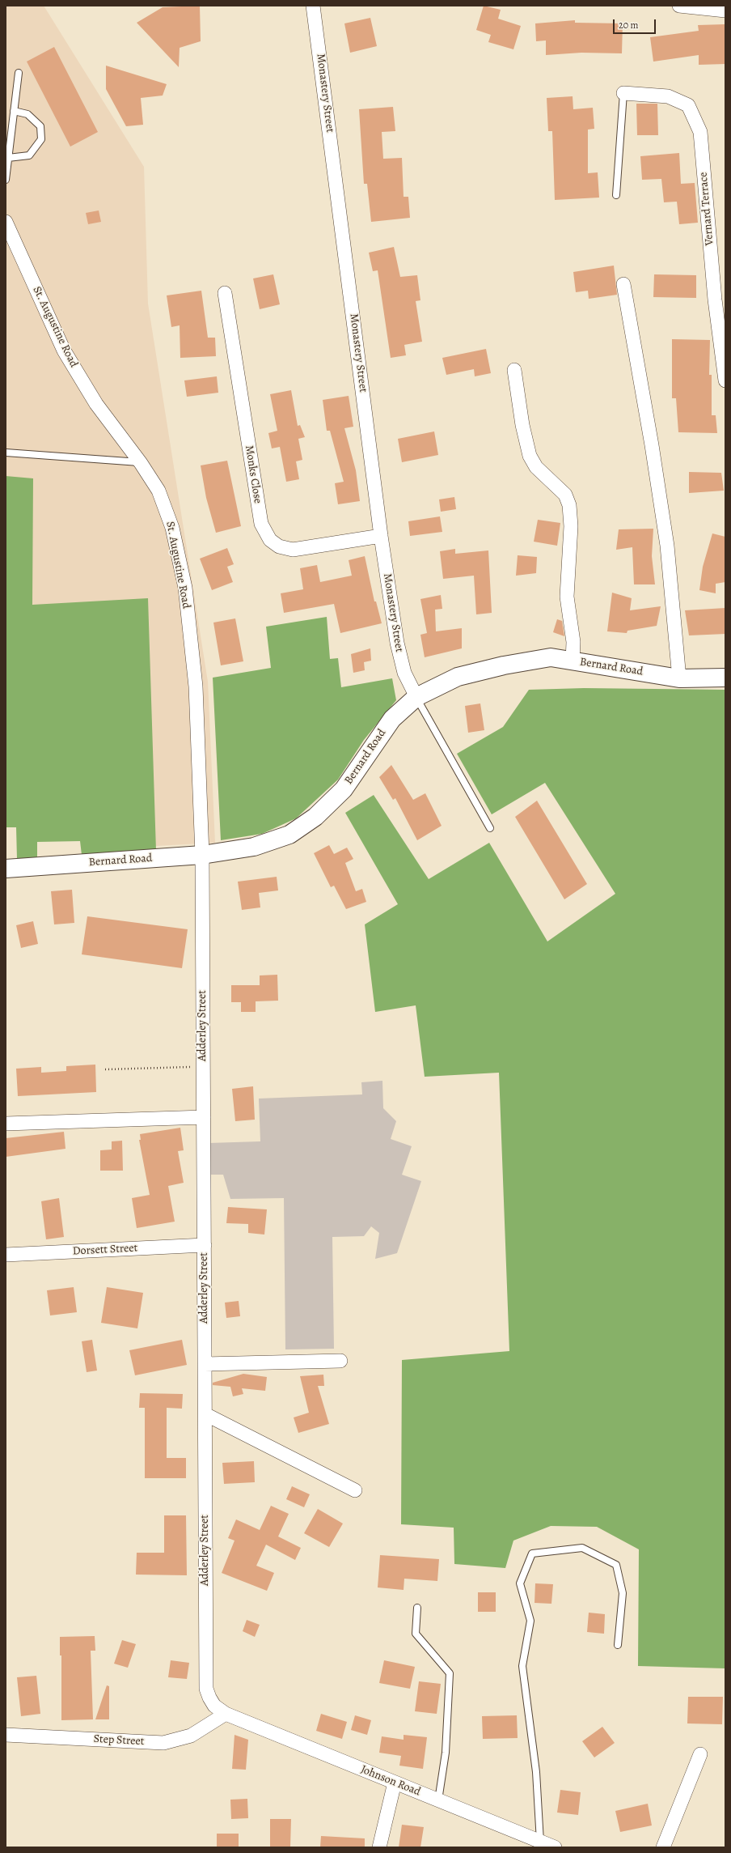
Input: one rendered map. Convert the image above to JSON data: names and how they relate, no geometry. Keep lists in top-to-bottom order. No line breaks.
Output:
{"streets":{"main road":["Bernard Road"],"street":["Monastery Street","Vernard Terrace","St. Augustine Road","Monks Close","Adderley Street","Dorsett Street","Step Street","Johnson Road"]},"crossings":[["Monastery Street","Monks Close"],["Monastery Street","Bernard Road"],["St. Augustine Road","Bernard Road"],["St. Augustine Road","Adderley Street"],["Bernard Road","Adderley Street"],["Adderley Street","Dorsett Street"],["Adderley Street","Step Street"],["Adderley Street","Johnson Road"],["Step Street","Johnson Road"]],"scale_bar":"20 m"}
